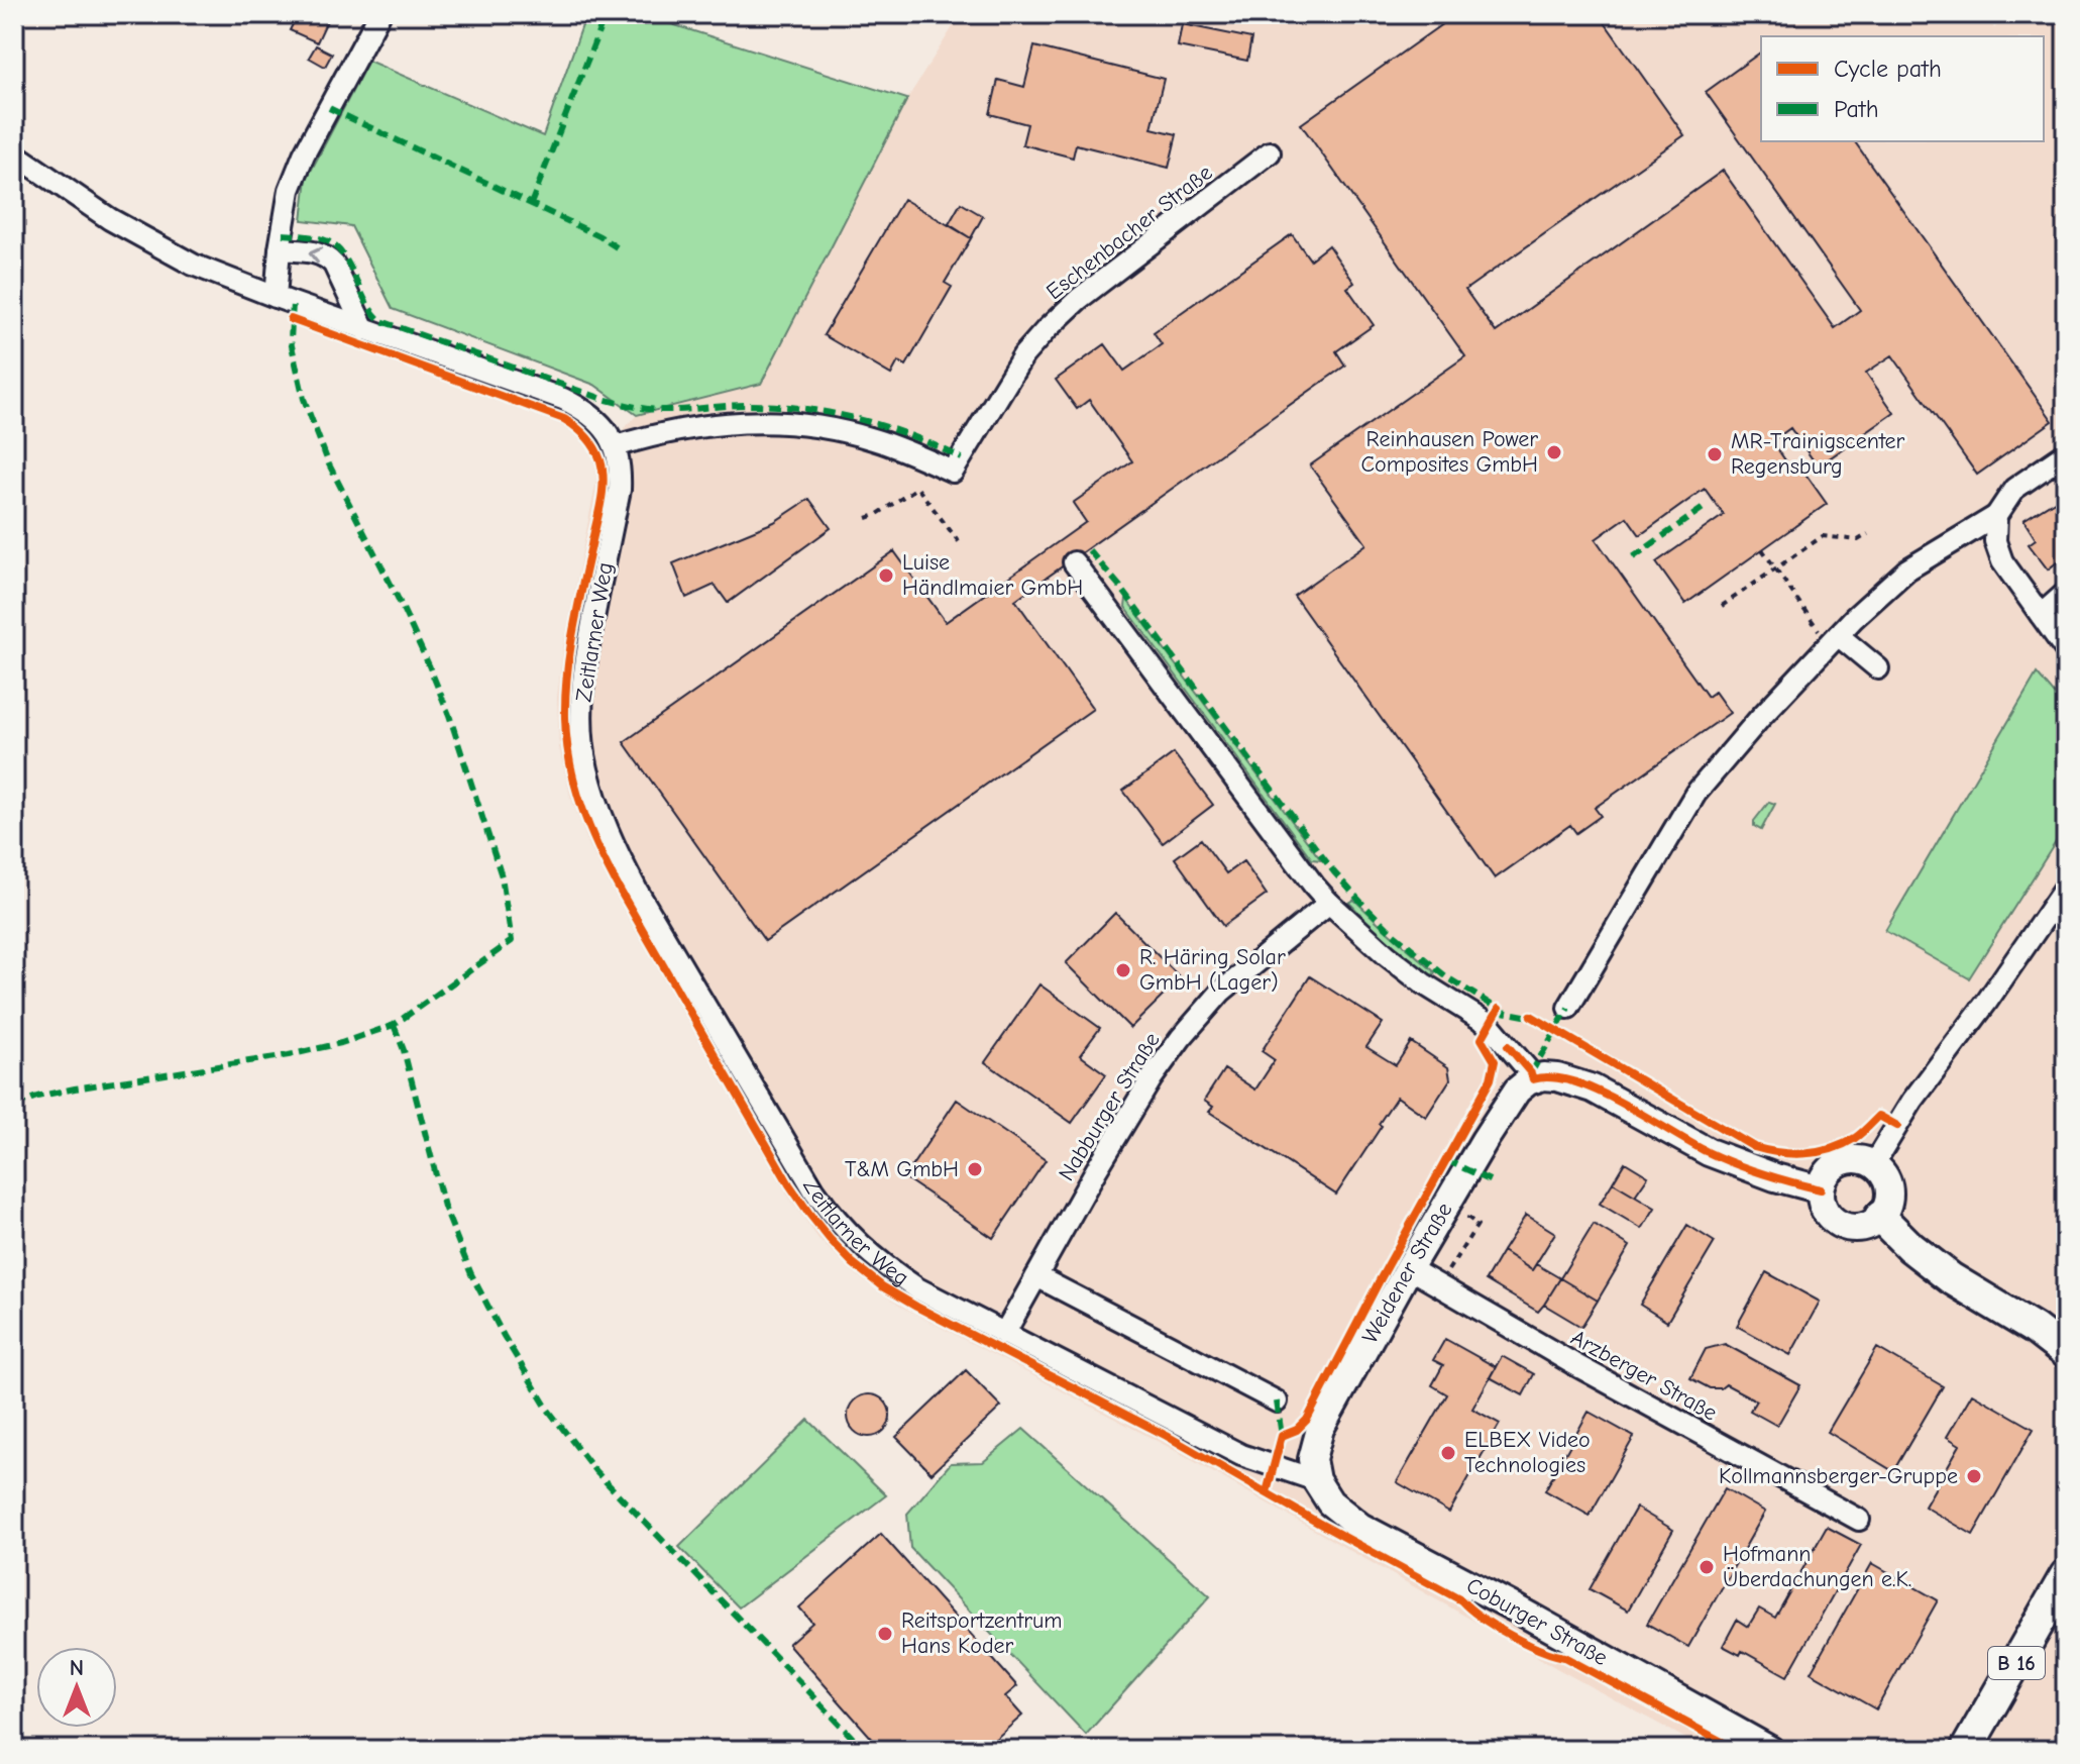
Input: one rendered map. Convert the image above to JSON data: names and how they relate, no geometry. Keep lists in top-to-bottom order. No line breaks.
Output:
{"streets":{"highway":["B 16"],"main road":["Weidener Straße","Coburger Straße"],"street":["Eschenbacher Straße","Zeitlarner Weg","Nabburger Straße","Arzberger Straße"]},"crossings":[["Eschenbacher Straße","Zeitlarner Weg"],["Zeitlarner Weg","Nabburger Straße"],["Zeitlarner Weg","Weidener Straße"],["Zeitlarner Weg","Coburger Straße"],["Weidener Straße","Arzberger Straße"],["Weidener Straße","Coburger Straße"]],"places":["Reinhausen Power Composites GmbH","MR-Trainigscenter Regensburg","Luise Händlmaier GmbH","R. Häring Solar GmbH (Lager)","T&M GmbH","ELBEX Video Technologies","Kollmannsberger-Gruppe","Hofmann Überdachungen e.K.","Reitsportzentrum Hans Koder"],"legend":["Cycle path","Path"],"north":"top"}
